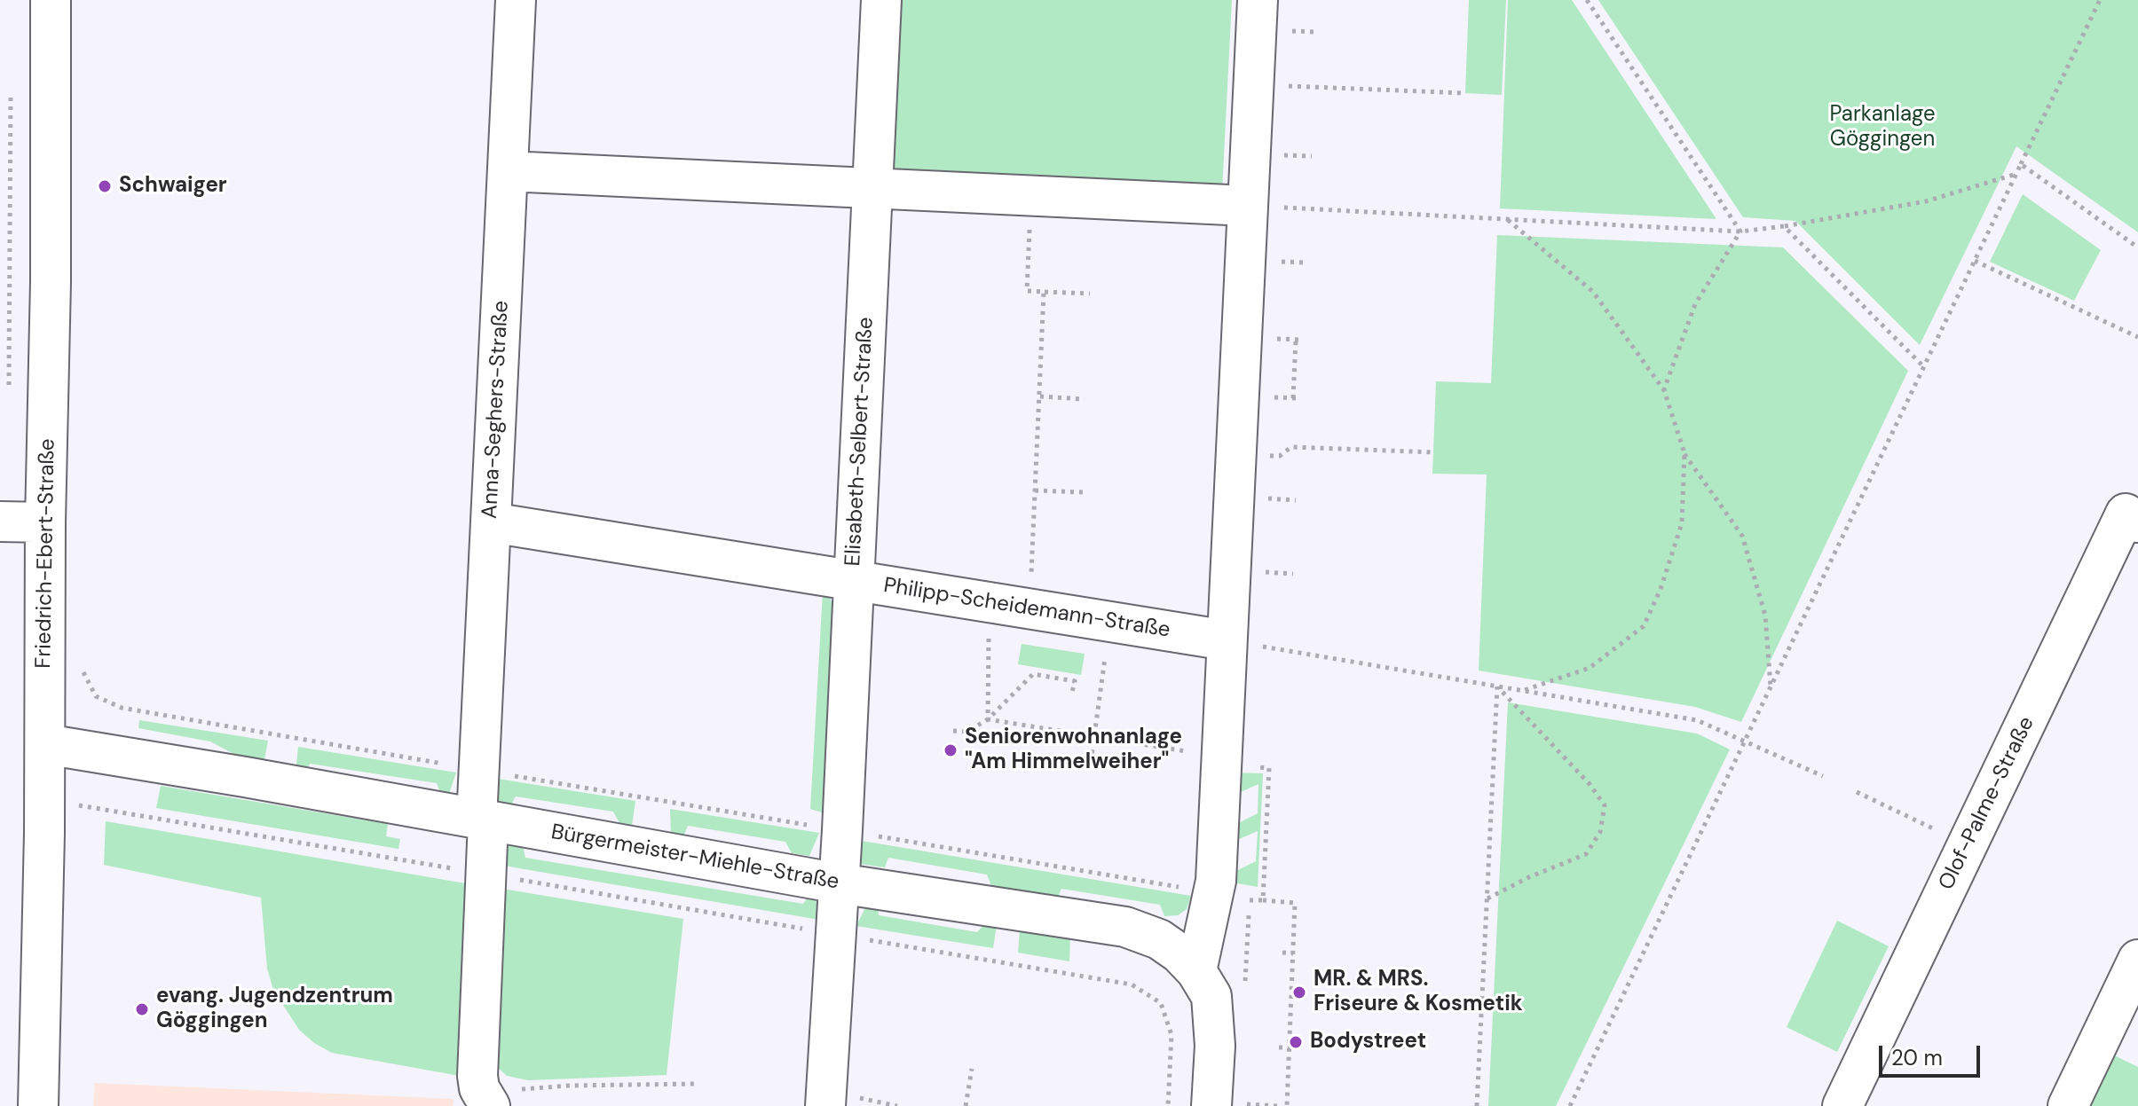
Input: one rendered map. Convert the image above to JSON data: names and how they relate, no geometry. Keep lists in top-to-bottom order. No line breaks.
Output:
{"streets":{"street":["Anna-Seghers-Straße","Elisabeth-Selbert-Straße","Friedrich-Ebert-Straße","Philipp-Scheidemann-Straße","Olof-Palme-Straße","Bürgermeister-Miehle-Straße"]},"crossings":[["Anna-Seghers-Straße","Philipp-Scheidemann-Straße"],["Anna-Seghers-Straße","Bürgermeister-Miehle-Straße"],["Elisabeth-Selbert-Straße","Philipp-Scheidemann-Straße"],["Elisabeth-Selbert-Straße","Bürgermeister-Miehle-Straße"],["Friedrich-Ebert-Straße","Bürgermeister-Miehle-Straße"]],"parks":["Parkanlage Göggingen"],"places":["Schwaiger","Seniorenwohnanlage \"Am Himmelweiher\"","MR. & MRS. Friseure & Kosmetik","evang. Jugendzentrum Göggingen","Bodystreet"],"scale_bar":"20 m"}
